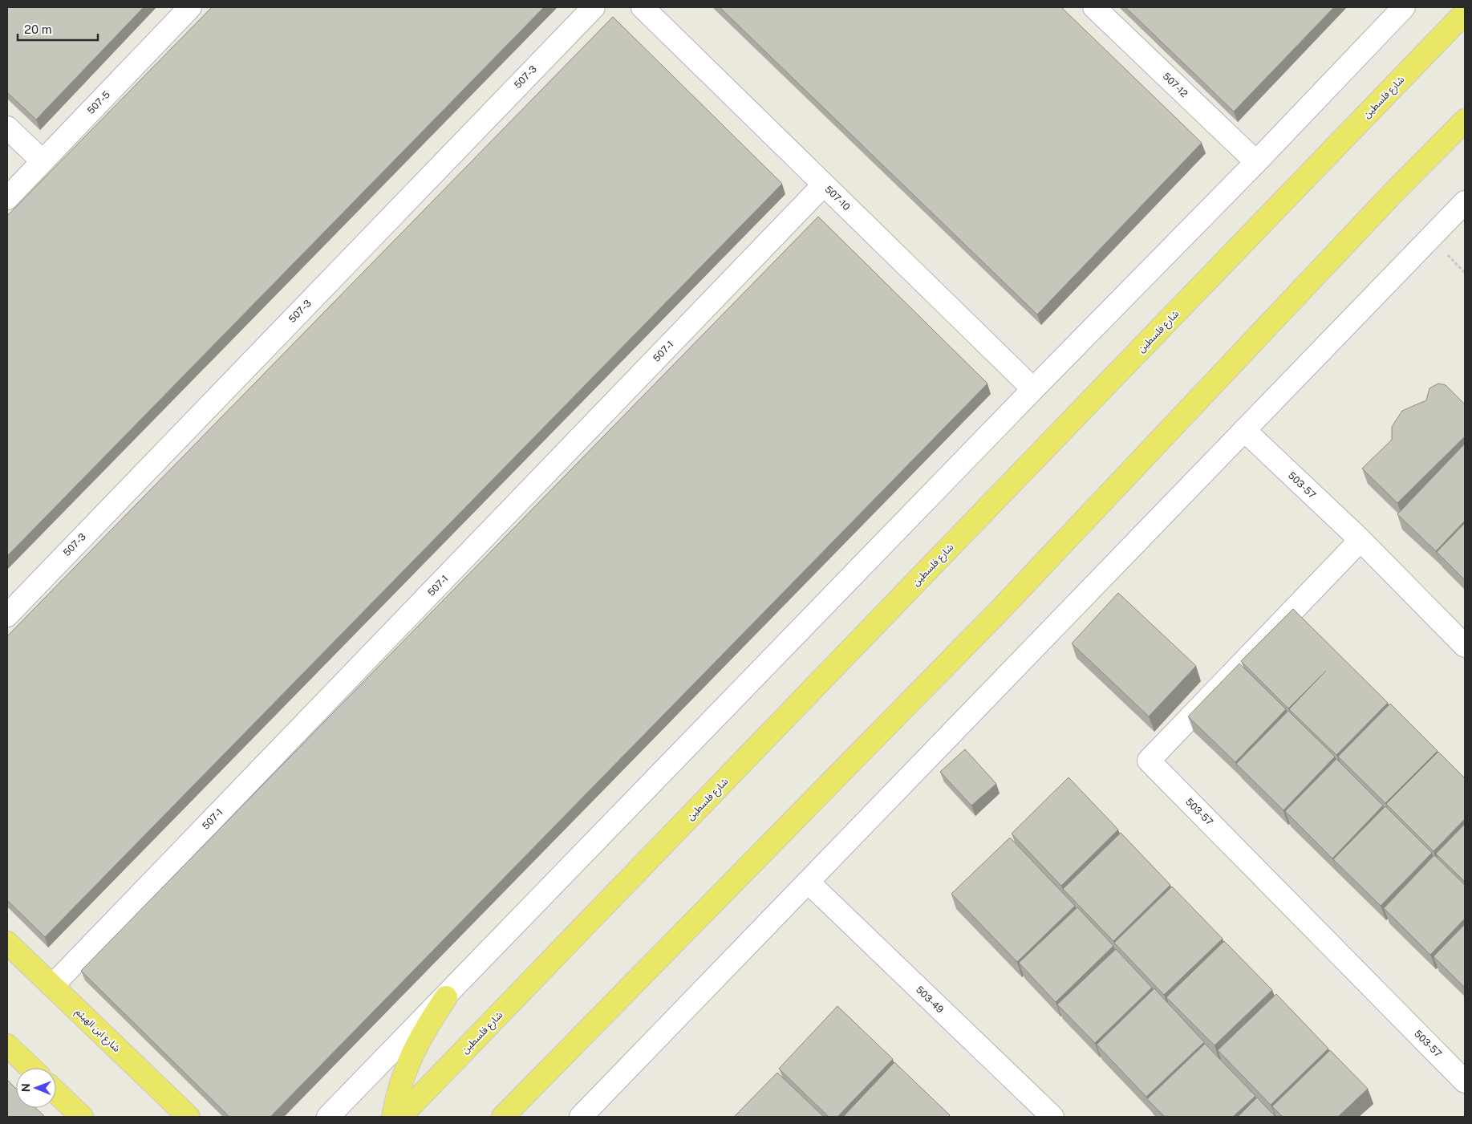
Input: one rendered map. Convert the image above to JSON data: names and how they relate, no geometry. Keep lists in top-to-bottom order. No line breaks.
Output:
{"streets":{"main road":["شارع فلسطين","شارع ابن الهيثم"],"street":["507-3","507-12","507-5","507-10","507-1","503-57","503-49"]},"crossings":[["507-10","507-1"],["507-1","شارع ابن الهيثم"]],"scale_bar":"20 m","north":"left"}
